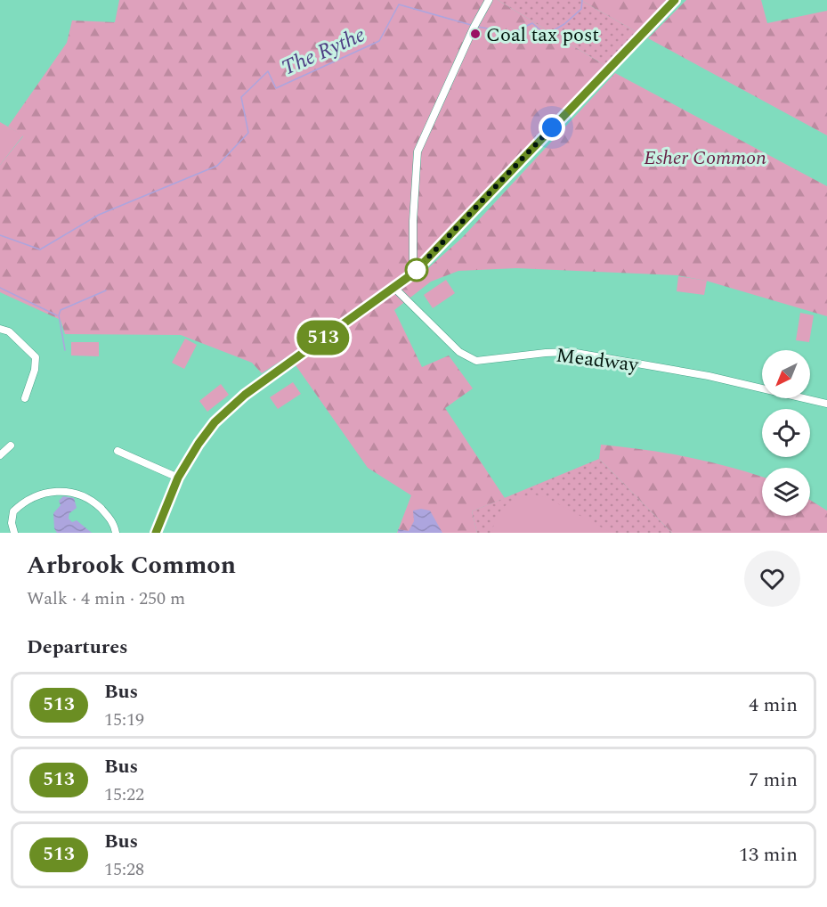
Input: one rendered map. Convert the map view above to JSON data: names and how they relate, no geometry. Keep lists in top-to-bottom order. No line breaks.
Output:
{"streets":{"street":["Meadway"]},"water":["The Rythe"],"parks":["Esher Common"],"places":["Coal tax post"],"lines":["bus line 513"],"north":"bottom left","page":{"on_map":"513","heading":[["Arbrook Common","Walk · 4 min · 250 m"],"Departures"],"list":[{"mark":"513","name":"Bus","note":"15:19","value":"4 min"},{"mark":"513","name":"Bus","note":"15:22","value":"7 min"},{"mark":"513","name":"Bus","note":"15:28","value":"13 min"}]}}
